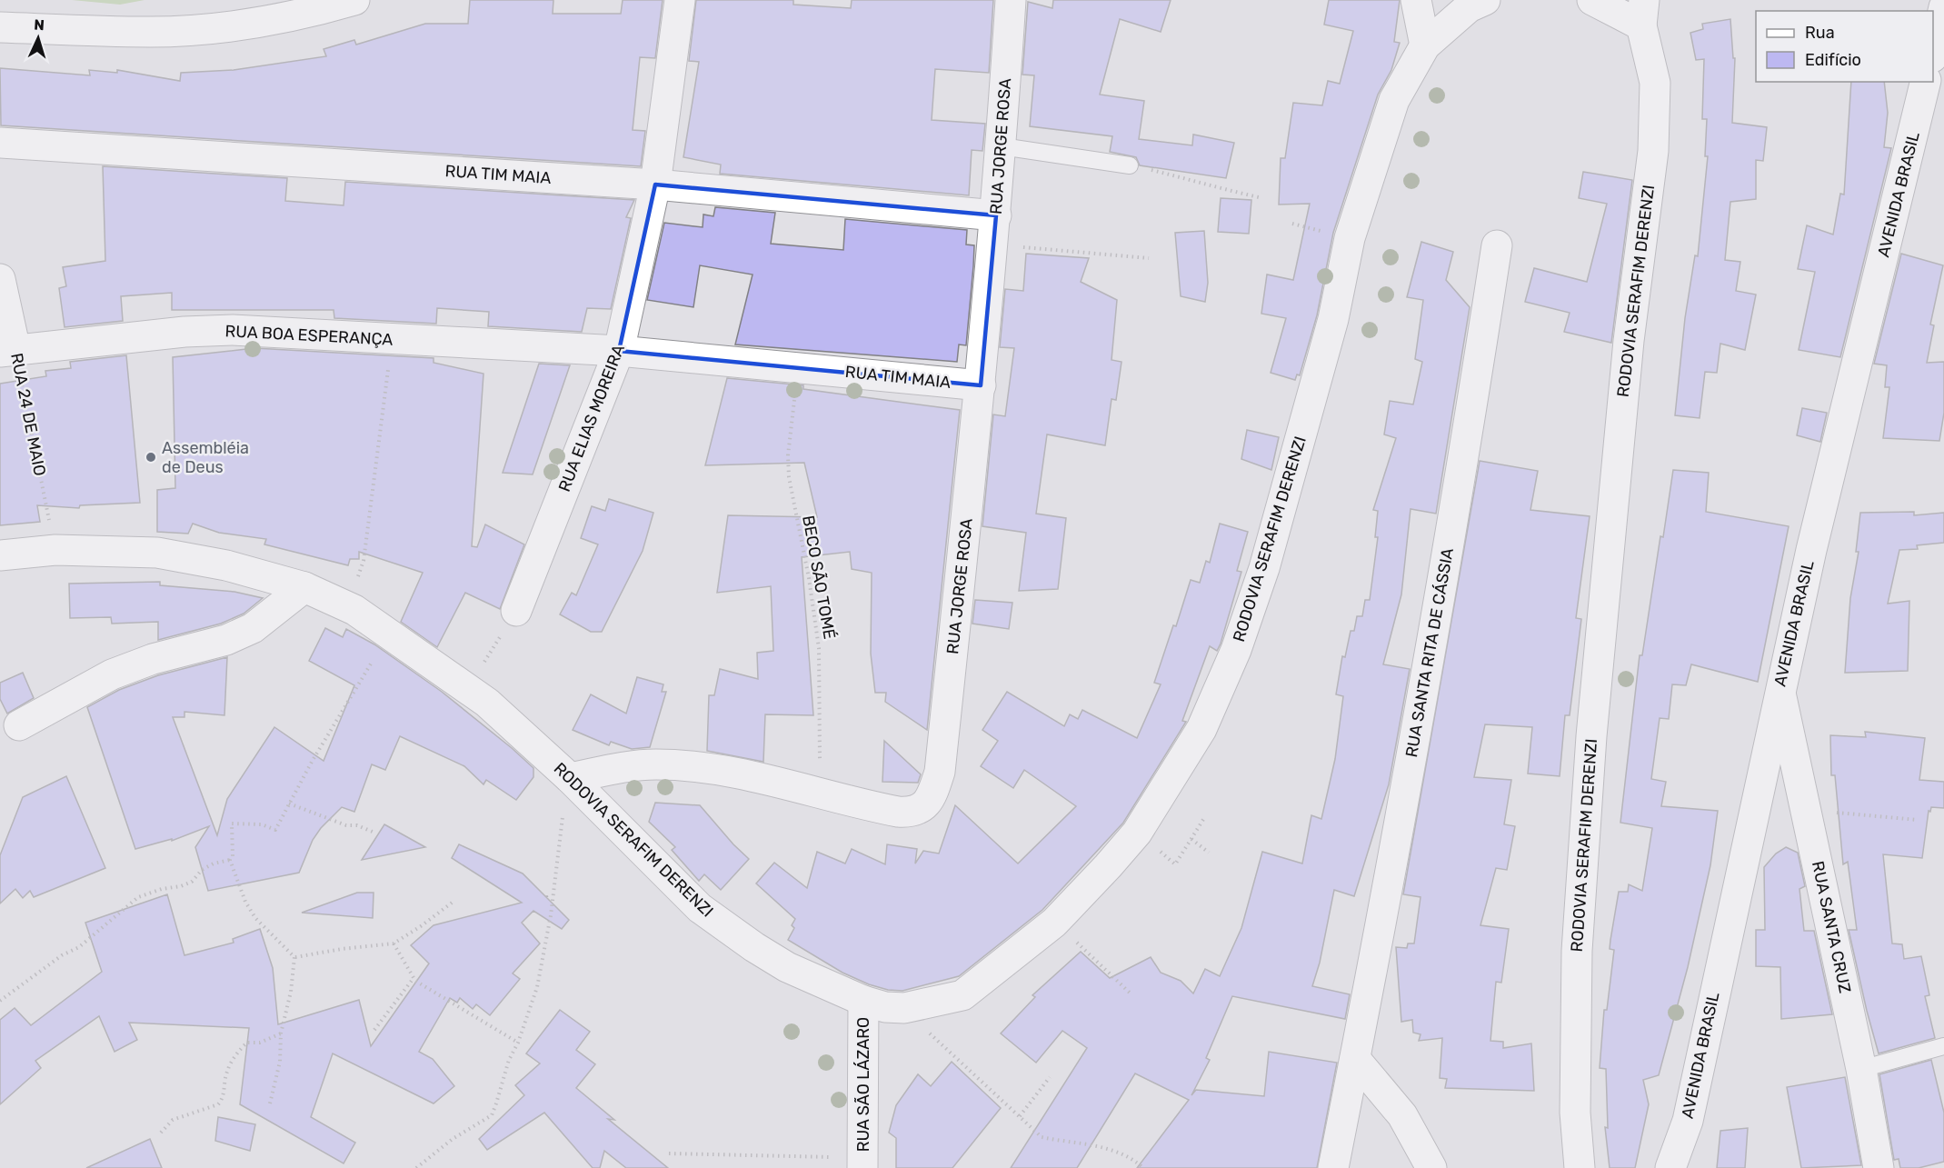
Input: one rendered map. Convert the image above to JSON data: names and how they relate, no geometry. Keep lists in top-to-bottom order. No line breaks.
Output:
{"streets":{"street":["RUA JORGE ROSA","RUA TIM MAIA","AVENIDA BRASIL","RODOVIA SERAFIM DERENZI","RUA BOA ESPERANÇA","RUA 24 DE MAIO","RUA ELIAS MOREIRA","RUA SANTA RITA DE CÁSSIA","RUA SANTA CRUZ","RUA SÃO LÁZARO"],"path":["BECO SÃO TOMÉ"]},"crossings":[["RUA JORGE ROSA","RUA TIM MAIA"],["RUA JORGE ROSA","RODOVIA SERAFIM DERENZI"],["RUA JORGE ROSA","BECO SÃO TOMÉ"],["RUA TIM MAIA","RUA BOA ESPERANÇA"],["RUA TIM MAIA","RUA ELIAS MOREIRA"],["RUA TIM MAIA","BECO SÃO TOMÉ"],["AVENIDA BRASIL","RUA SANTA CRUZ"],["RODOVIA SERAFIM DERENZI","RUA 24 DE MAIO"],["RODOVIA SERAFIM DERENZI","RUA SÃO LÁZARO"],["RUA BOA ESPERANÇA","RUA 24 DE MAIO"],["RUA BOA ESPERANÇA","RUA ELIAS MOREIRA"]],"places":["Assembléia de Deus"],"legend":["Rua","Edifício"],"north":"top"}
